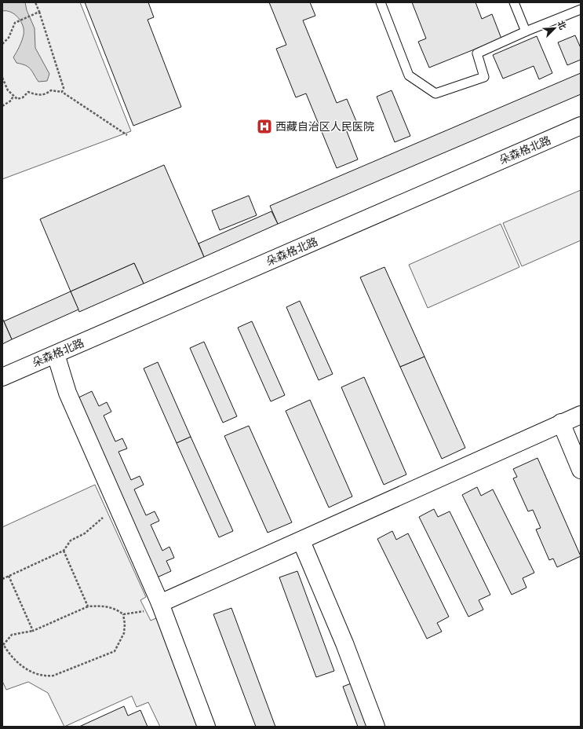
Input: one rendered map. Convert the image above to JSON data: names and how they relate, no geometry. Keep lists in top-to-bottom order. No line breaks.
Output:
{"streets":{"street":["朵森格北路"]},"places":{"hospital":["西藏自治区人民医院"]},"north":"top right"}
